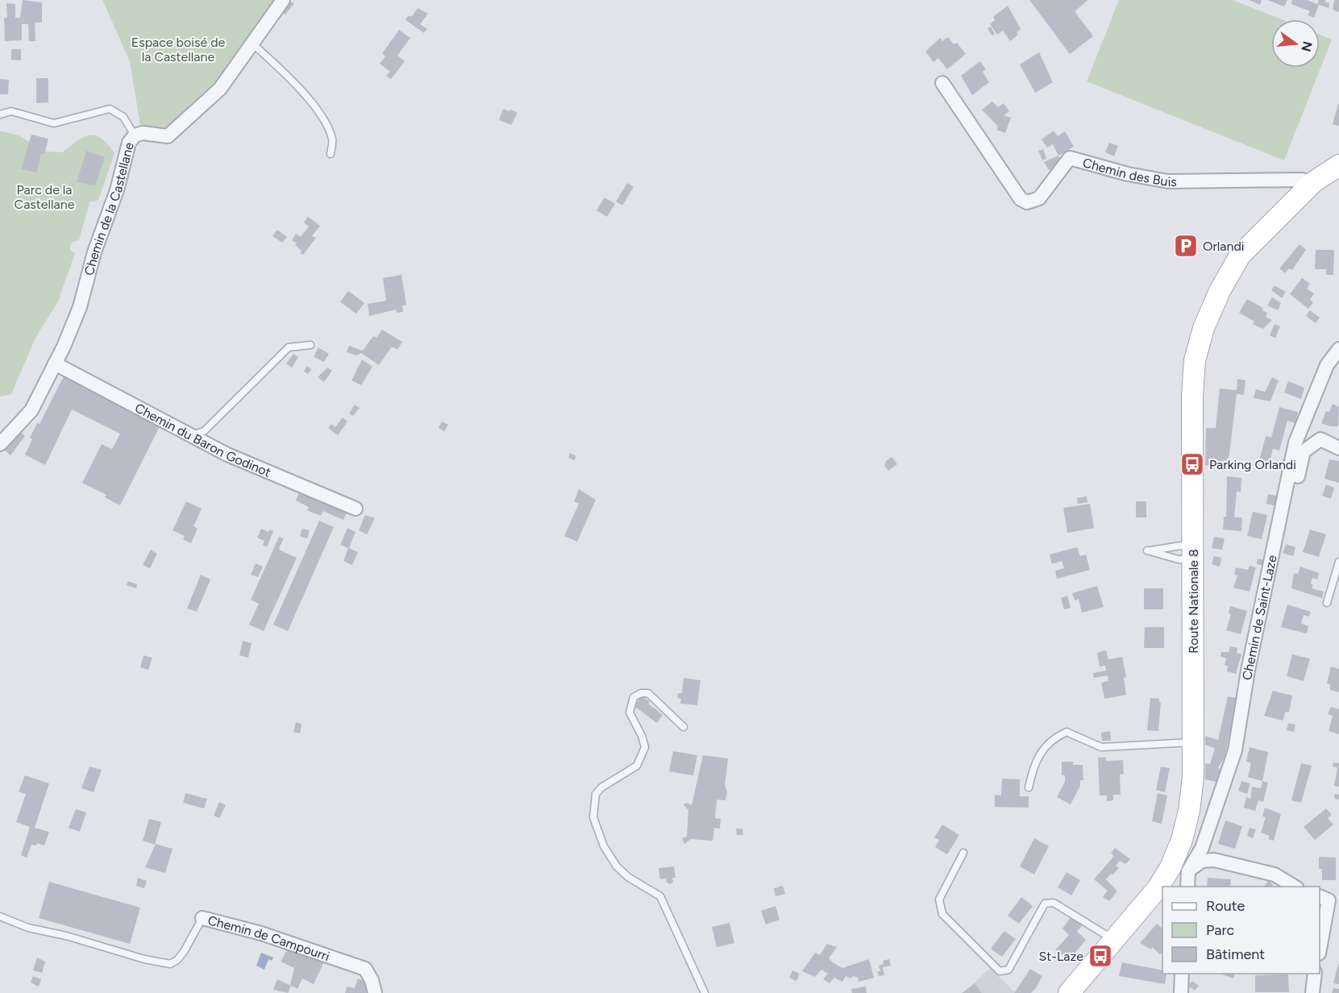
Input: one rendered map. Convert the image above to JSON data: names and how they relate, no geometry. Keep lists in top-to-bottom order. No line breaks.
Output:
{"streets":{"main road":["Route Nationale 8"],"street":["Chemin des Buis","Chemin de la Castellane","Chemin du Baron Godinot","Chemin de Saint-Laze","Chemin de Campourri"]},"crossings":[["Chemin des Buis","Route Nationale 8"],["Chemin de la Castellane","Chemin du Baron Godinot"],["Route Nationale 8","Chemin de Saint-Laze"]],"parks":["Espace boisé de la Castellane","Parc de la Castellane"],"places":{"parking":["Orlandi"],"bus stop":["Parking Orlandi","St-Laze"]},"legend":["Route","Parc","Bâtiment"],"north":"right"}
